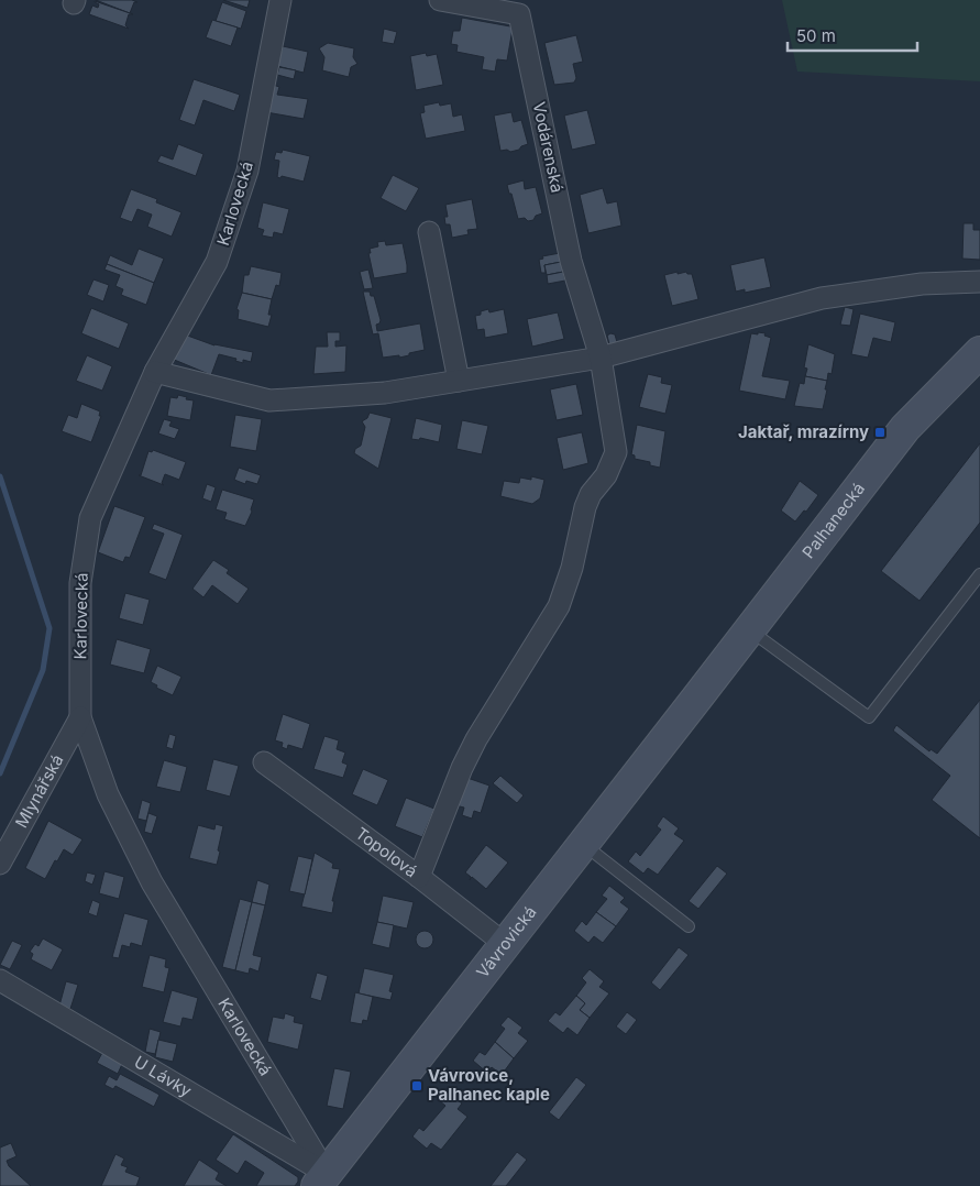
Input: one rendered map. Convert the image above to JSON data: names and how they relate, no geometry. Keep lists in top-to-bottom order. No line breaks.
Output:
{"streets":{"street":["Vodárenská","Karlovecká","Palhanecká","Mlynářská","Topolová","Vávrovická","U Lávky"]},"crossings":[["Vodárenská","Topolová"],["Karlovecká","Mlynářská"],["Karlovecká","Vávrovická"],["Karlovecká","U Lávky"],["Palhanecká","Vávrovická"],["Topolová","Vávrovická"],["Vávrovická","U Lávky"]],"places":{"transit":["Jaktař, mrazírny","Vávrovice, Palhanec kaple"]},"scale_bar":"50 m"}
